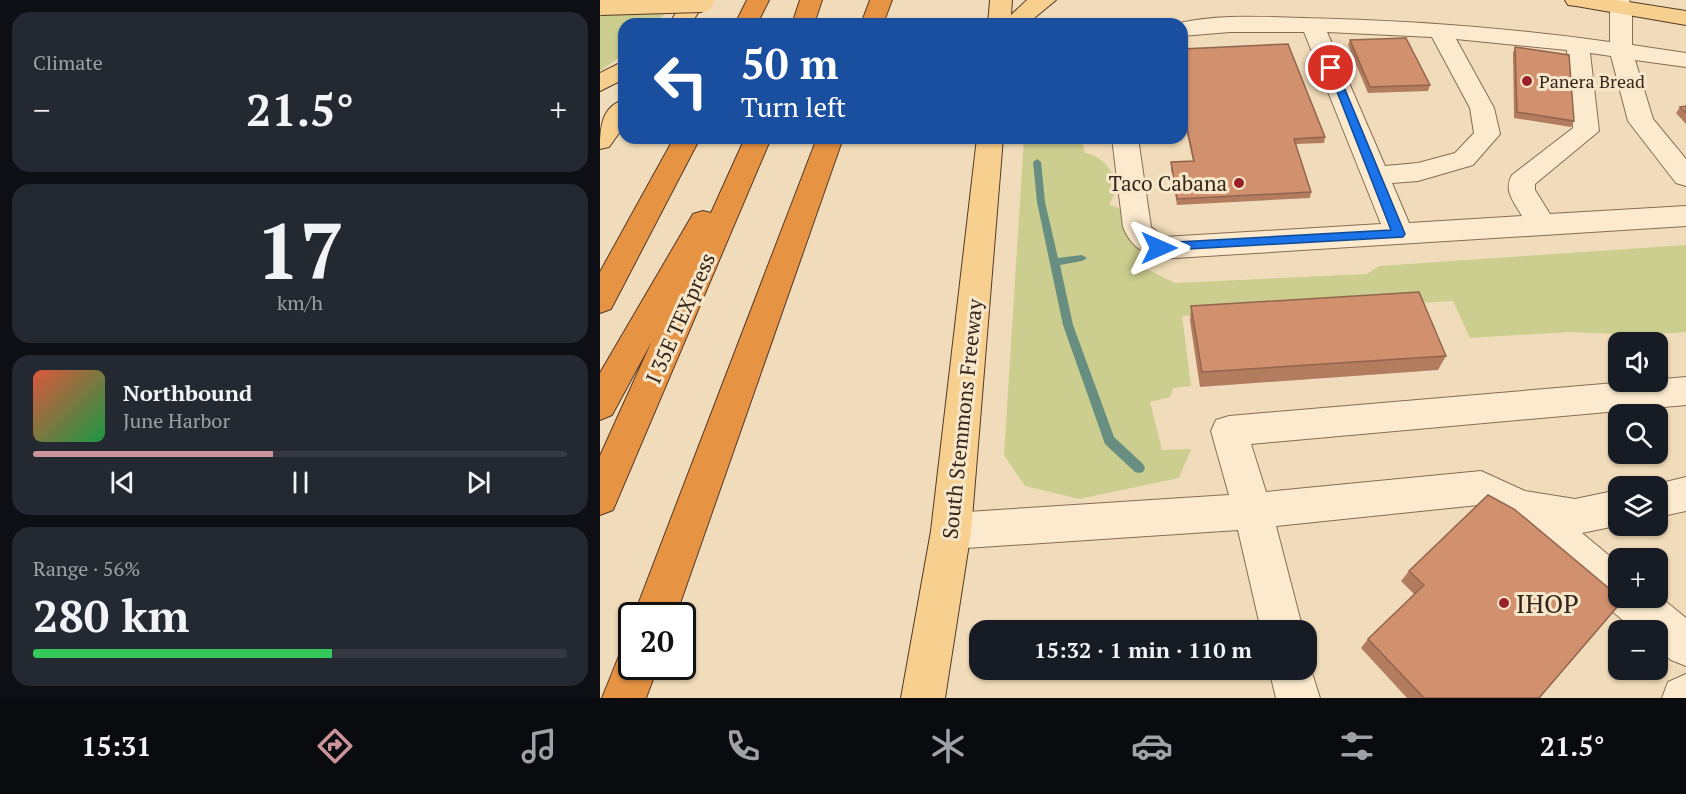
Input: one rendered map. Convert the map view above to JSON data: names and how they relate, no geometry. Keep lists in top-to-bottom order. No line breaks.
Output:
{"streets":{"highway":["I 35E TEXpress"],"main road":["South Stemmons Freeway"]},"places":["Panera Bread","Taco Cabana","IHOP"],"page":{"tile":["Climate",["17","km/h"],["Range · 56%","280 km"]],"turn":["50 m","Turn left"],"heat":["−","21.5°","+"],"map_buttons":["+","−"],"song":["Northbound","June Harbor"],"limit":"20","trip":"15:32 · 1 min · 110 m","tabs":["15:31","21.5°"]}}
